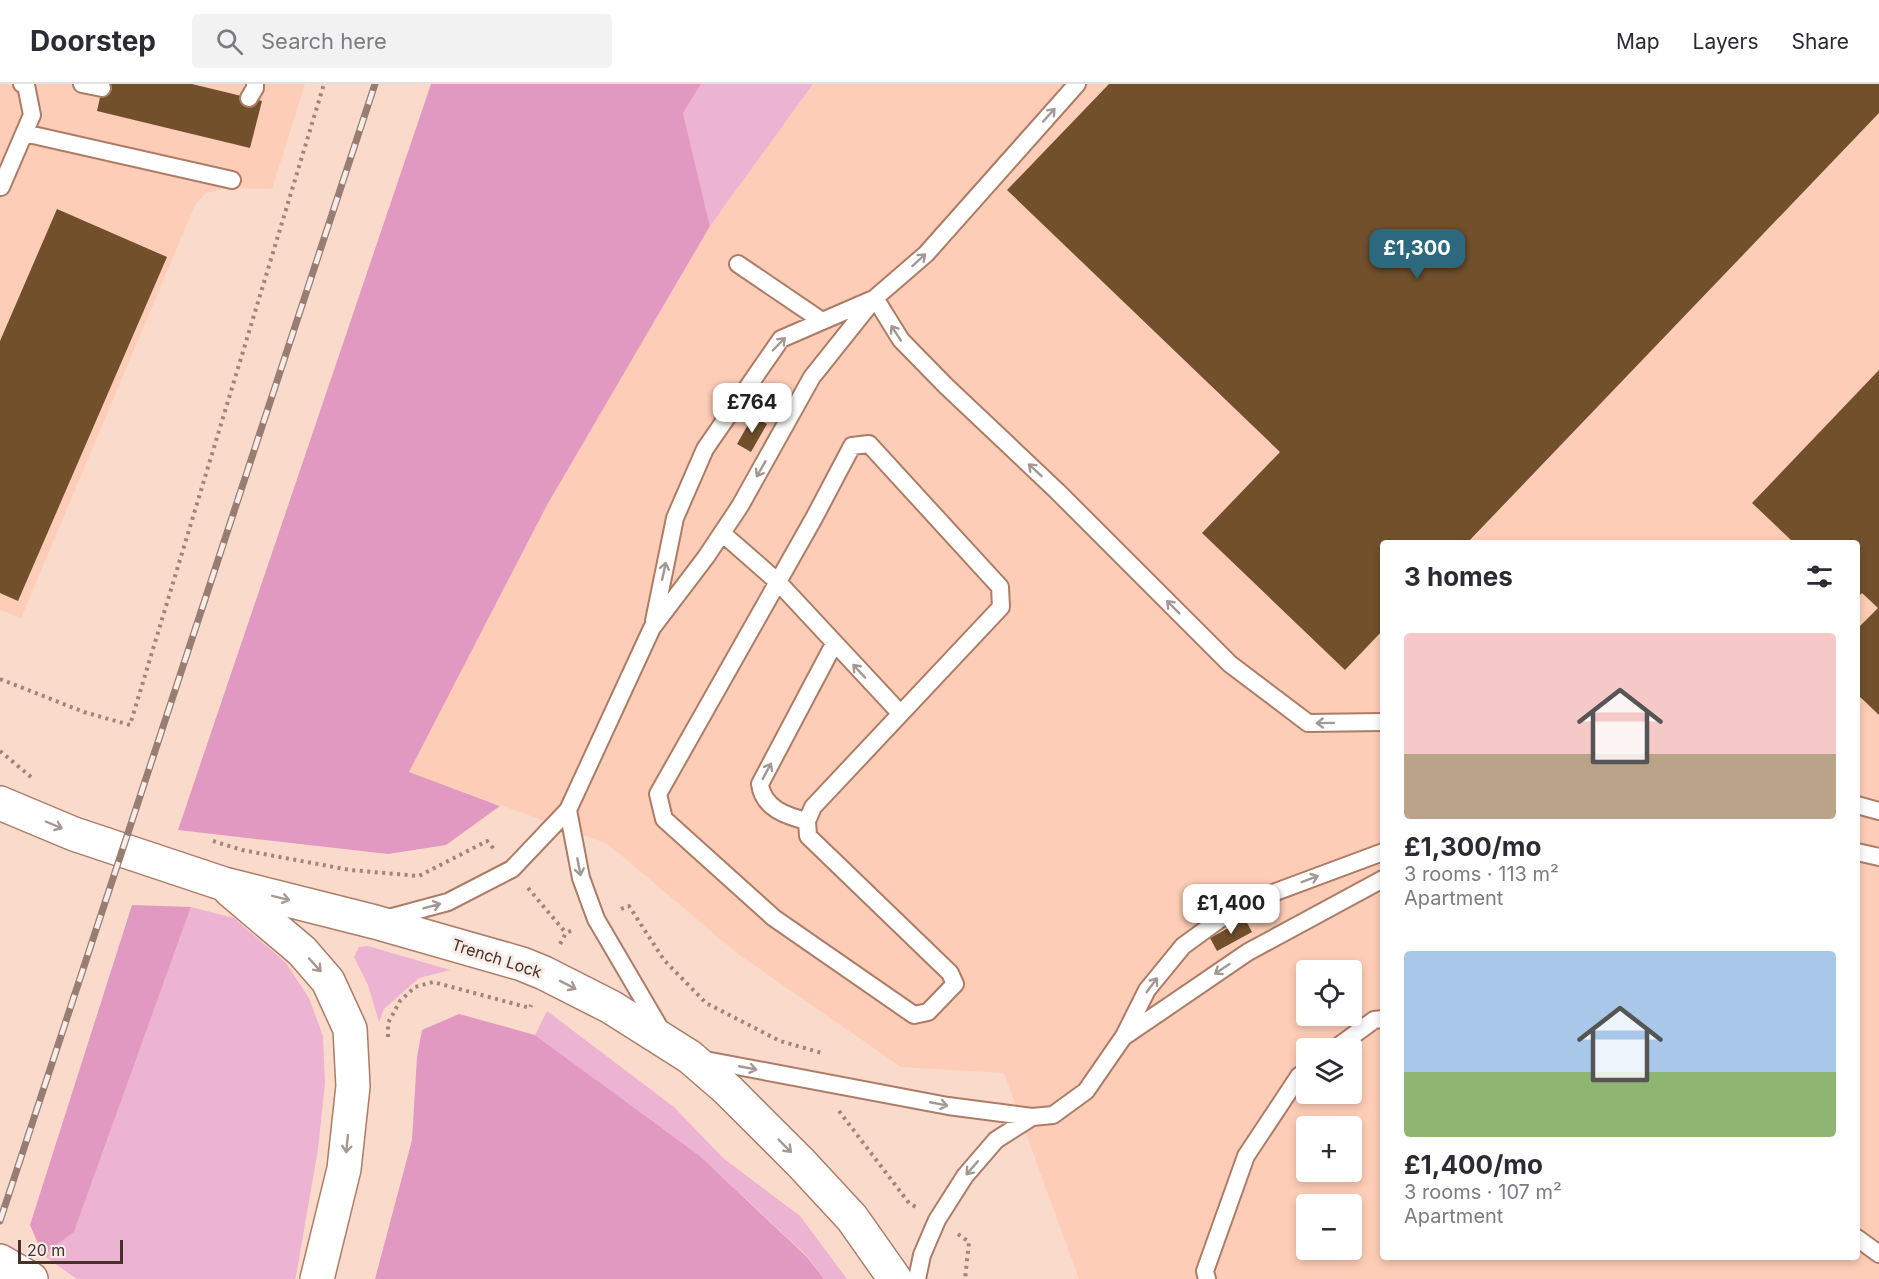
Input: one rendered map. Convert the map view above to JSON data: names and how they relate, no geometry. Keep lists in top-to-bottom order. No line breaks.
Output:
{"streets":{"highway":["Trench Lock"]},"one_way":["Trench Lock"],"scale_bar":"20 m","page":{"header":"Doorstep","search":"Search here","nav":["Map","Layers","Share"],"price":["£1,300","£764","£1,400"],"heading":"3 homes","list":[{"name":"£1,300/mo","note":"3 rooms · 113 m² · Apartment"},{"name":"£1,400/mo","note":"3 rooms · 107 m² · Apartment"}],"map_buttons":["+","−"],"scale":"20 m"}}
